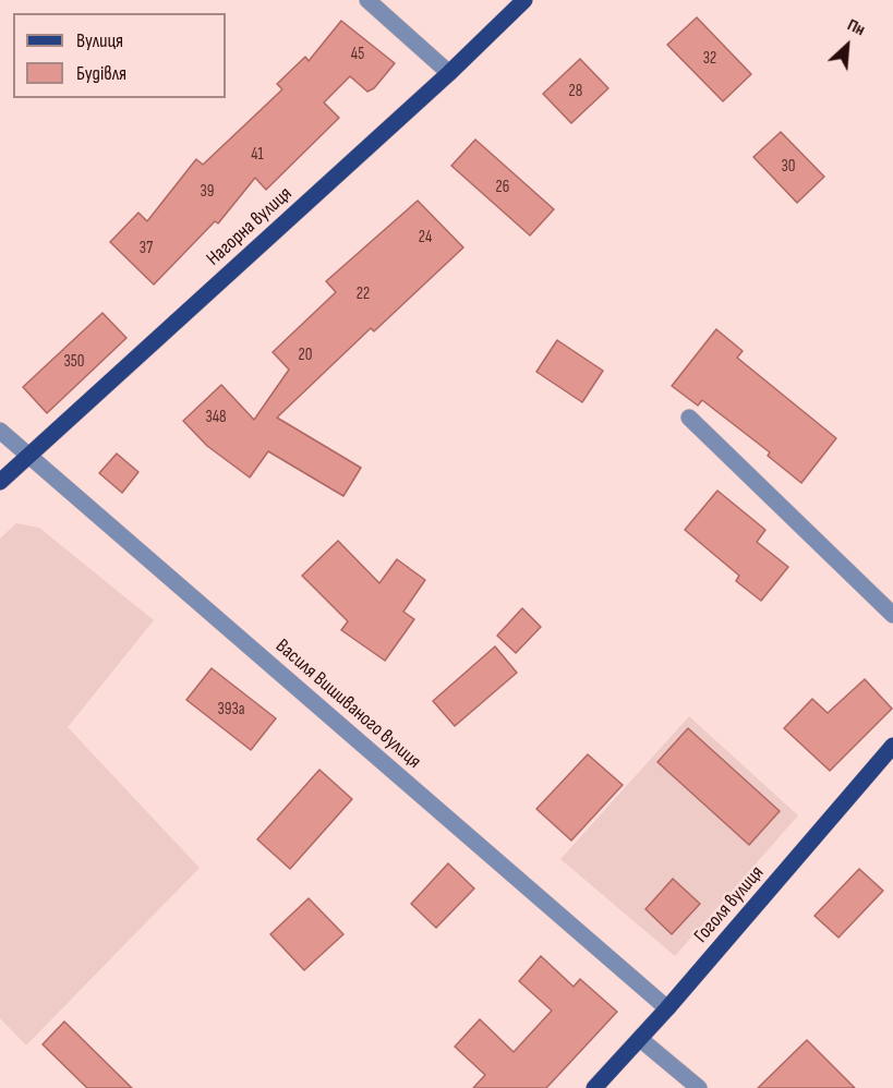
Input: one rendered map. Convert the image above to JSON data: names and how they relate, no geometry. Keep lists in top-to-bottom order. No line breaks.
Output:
{"streets":{"main road":["Нагорна вулиця","Гоголя вулиця"],"street":["Василя Вишиваного вулиця"]},"crossings":[["Нагорна вулиця","Василя Вишиваного вулиця"],["Василя Вишиваного вулиця","Гоголя вулиця"]],"house_numbers":["45","32","28","41","30","26","39","24","37","22","20","350","348","393а"],"legend":["Вулиця","Будівля"],"north":"top right"}
